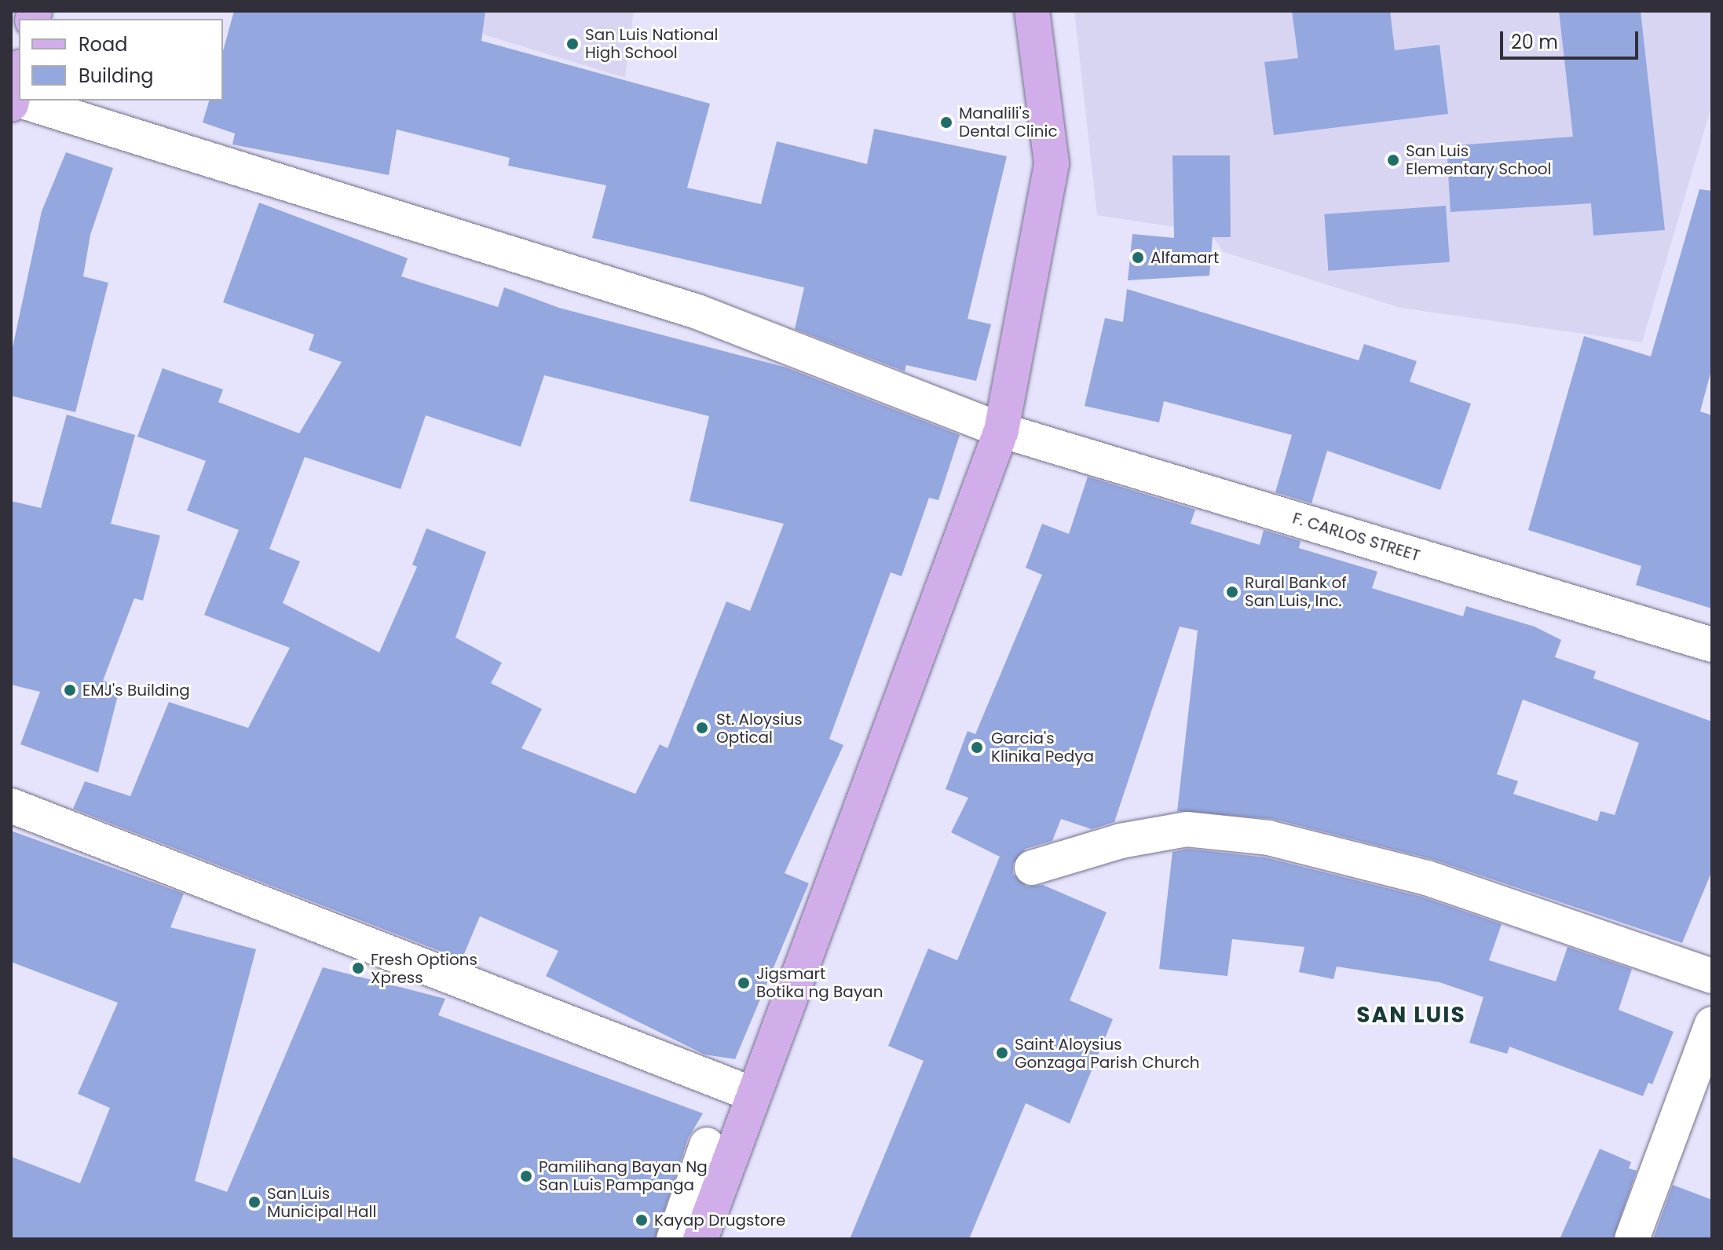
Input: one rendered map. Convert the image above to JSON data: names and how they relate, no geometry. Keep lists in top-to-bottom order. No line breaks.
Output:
{"streets":{"street":["F. CARLOS STREET"]},"districts":["SAN LUIS"],"places":["San Luis National High School","Manalili's Dental Clinic","San Luis Elementary School","Alfamart","Rural Bank of San Luis, Inc.","EMJ's Building","St. Aloysius Optical","Garcia's Klinika Pedya","Fresh Options Xpress","Jigsmart Botika ng Bayan","Saint Aloysius Gonzaga Parish Church","Pamilihang Bayan Ng San Luis Pampanga","San Luis Municipal Hall","Kayap Drugstore"],"legend":["Road","Building"],"scale_bar":"20 m"}
